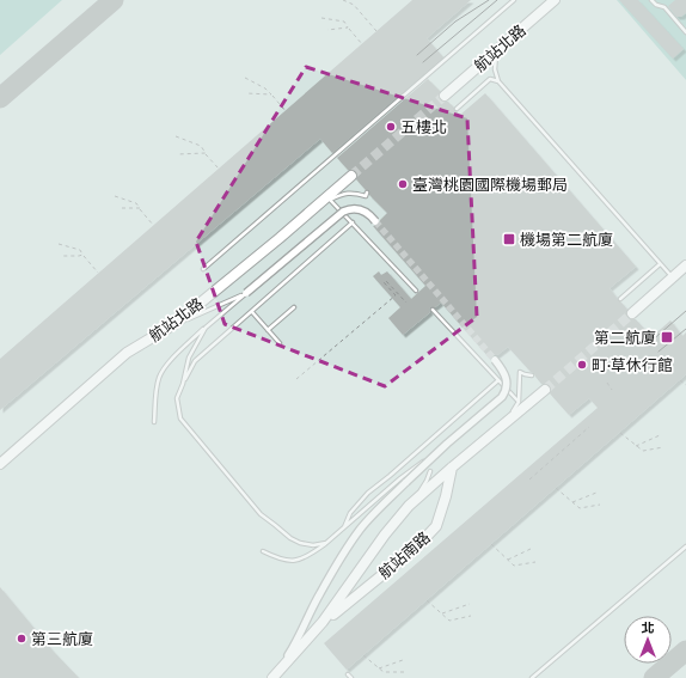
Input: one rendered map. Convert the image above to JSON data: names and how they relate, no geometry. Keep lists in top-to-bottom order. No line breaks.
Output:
{"streets":{"street":["航站北路","航站南路"]},"places":{"other":["五樓北","臺灣桃園國際機場郵局","町·草休行館","第三航廈"],"transit":["機場第二航廈","第二航廈"]},"north":"top"}
